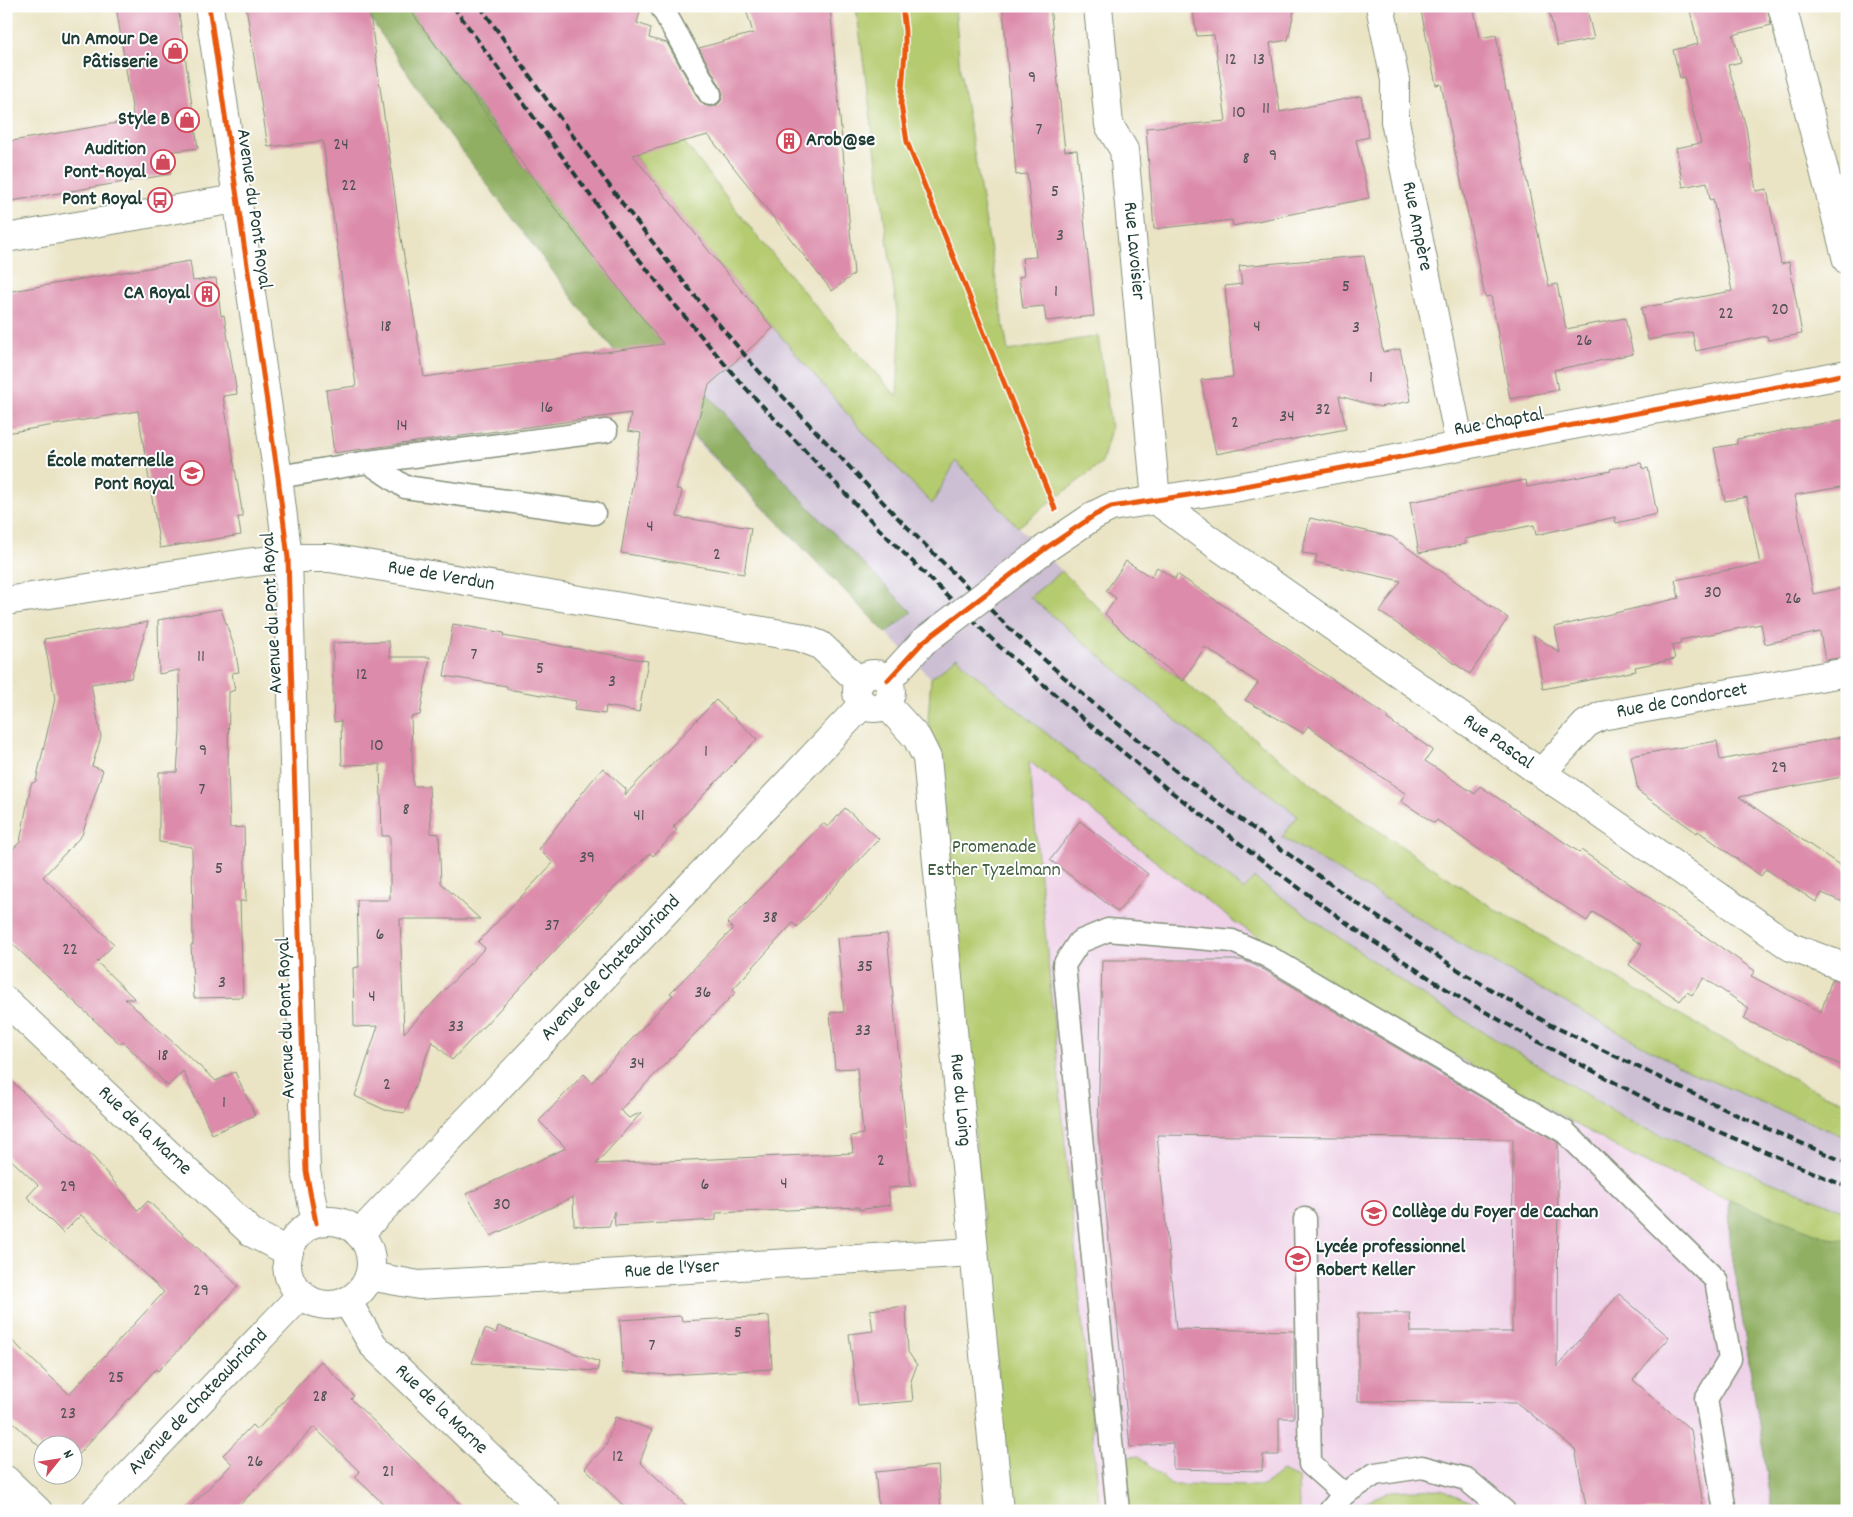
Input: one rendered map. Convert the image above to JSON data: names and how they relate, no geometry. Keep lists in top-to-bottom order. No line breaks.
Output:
{"streets":{"street":["Avenue du Pont Royal","Rue Ampère","Rue Lavoisier","Rue Chaptal","Rue de Verdun","Rue de Condorcet","Rue Pascal","Avenue de Chateaubriand","Rue du Loing","Rue de la Marne","Rue de l'Yser"]},"crossings":[["Avenue du Pont Royal","Rue de Verdun"],["Avenue du Pont Royal","Avenue de Chateaubriand"],["Avenue du Pont Royal","Rue de la Marne"],["Avenue du Pont Royal","Rue de l'Yser"],["Rue Ampère","Rue Chaptal"],["Rue Lavoisier","Rue Chaptal"],["Rue Lavoisier","Rue Pascal"],["Rue Lavoisier","Avenue de Chateaubriand"],["Rue Chaptal","Rue Pascal"],["Rue Chaptal","Avenue de Chateaubriand"],["Rue de Verdun","Avenue de Chateaubriand"],["Rue de Verdun","Rue du Loing"],["Rue de Condorcet","Rue Pascal"],["Rue Pascal","Avenue de Chateaubriand"],["Avenue de Chateaubriand","Rue du Loing"],["Avenue de Chateaubriand","Rue de la Marne"],["Avenue de Chateaubriand","Rue de l'Yser"],["Rue du Loing","Rue de l'Yser"],["Rue de la Marne","Rue de l'Yser"]],"parks":["Promenade Esther Tyzelmann"],"places":{"shop":["Un Amour De Pâtisserie","Style B","Audition Pont-Royal"],"building":["Arob@se","CA Royal"],"bus stop":["Pont Royal"],"school or university":["École maternelle Pont Royal","Collège du Foyer de Cachan","Lycée professionnel Robert Keller"]},"house_numbers":["12","13","9","11","10","7","24","9","8","22","5","3","5","1","20","22","18","4","3","26","1","16","32","34","2","14","4","2","30","26","7","11","5","12","3","10","9","1","29","7","8","41","39","5","38","37","6","22","35","3","36","4","33","33","18","34","2","1","2","4","6","29","30","29","5","7","25","28","23","12","26","21"],"north":"top right"}
